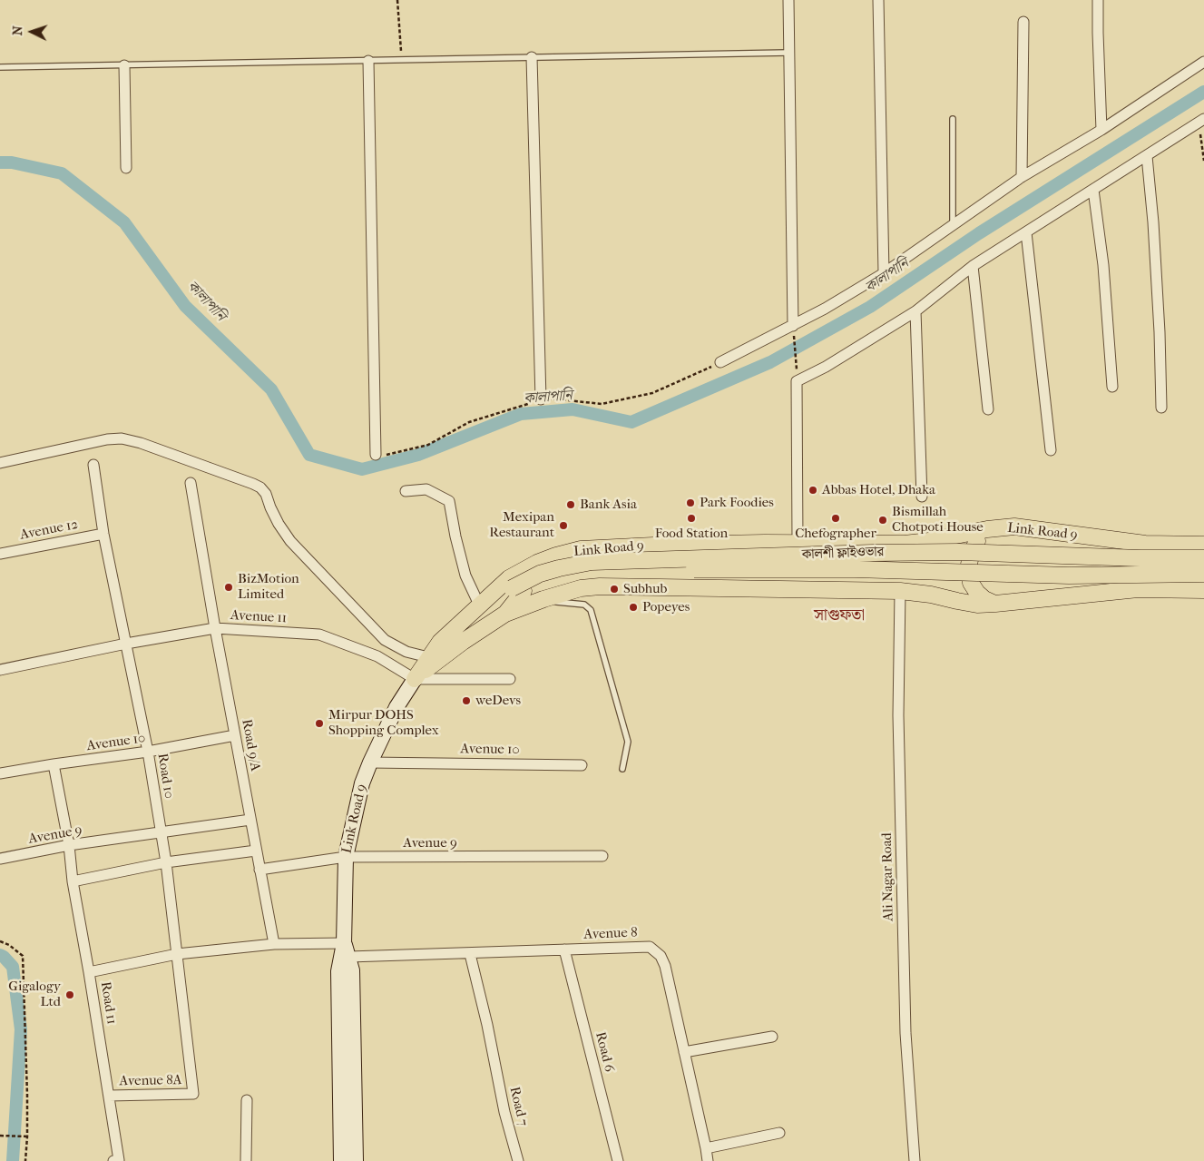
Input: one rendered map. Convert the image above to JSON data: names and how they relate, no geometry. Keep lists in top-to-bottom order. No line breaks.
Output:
{"streets":{"main road":["Link Road 9","কালশী ফ্লাইওভার"],"street":["Avenue 12","Avenue 11","Avenue 10","Road 9/A","Road 10","Avenue 9","Ali Nagar Road","Avenue 8","Road 11","Road 6","Avenue 8A","Road 7"]},"crossings":[["Avenue 12","Road 10"],["Link Road 9","কালশী ফ্লাইওভার"],["Link Road 9","Avenue 11"],["Link Road 9","Avenue 10"],["Link Road 9","Avenue 9"],["Link Road 9","Ali Nagar Road"],["Link Road 9","Avenue 8"],["Avenue 11","Road 9/A"],["Avenue 11","Road 10"],["Avenue 10","Road 9/A"],["Avenue 10","Road 10"],["Avenue 10","Road 11"],["Road 9/A","Avenue 9"],["Road 10","Avenue 9"],["Road 10","Avenue 8A"],["Avenue 9","Road 11"],["Avenue 8","Road 6"],["Avenue 8","Road 7"],["Road 11","Avenue 8A"]],"districts":["সাগুফতা"],"water":["কালাপানি"],"places":["Abbas Hotel, Dhaka","Park Foodies","Bank Asia","Food Station","Chefographer","Bismillah Chotpoti House","Mexipan Restaurant","BizMotion Limited","Subhub","Popeyes","weDevs","Mirpur DOHS Shopping Complex","Gigalogy Ltd"],"north":"left"}
